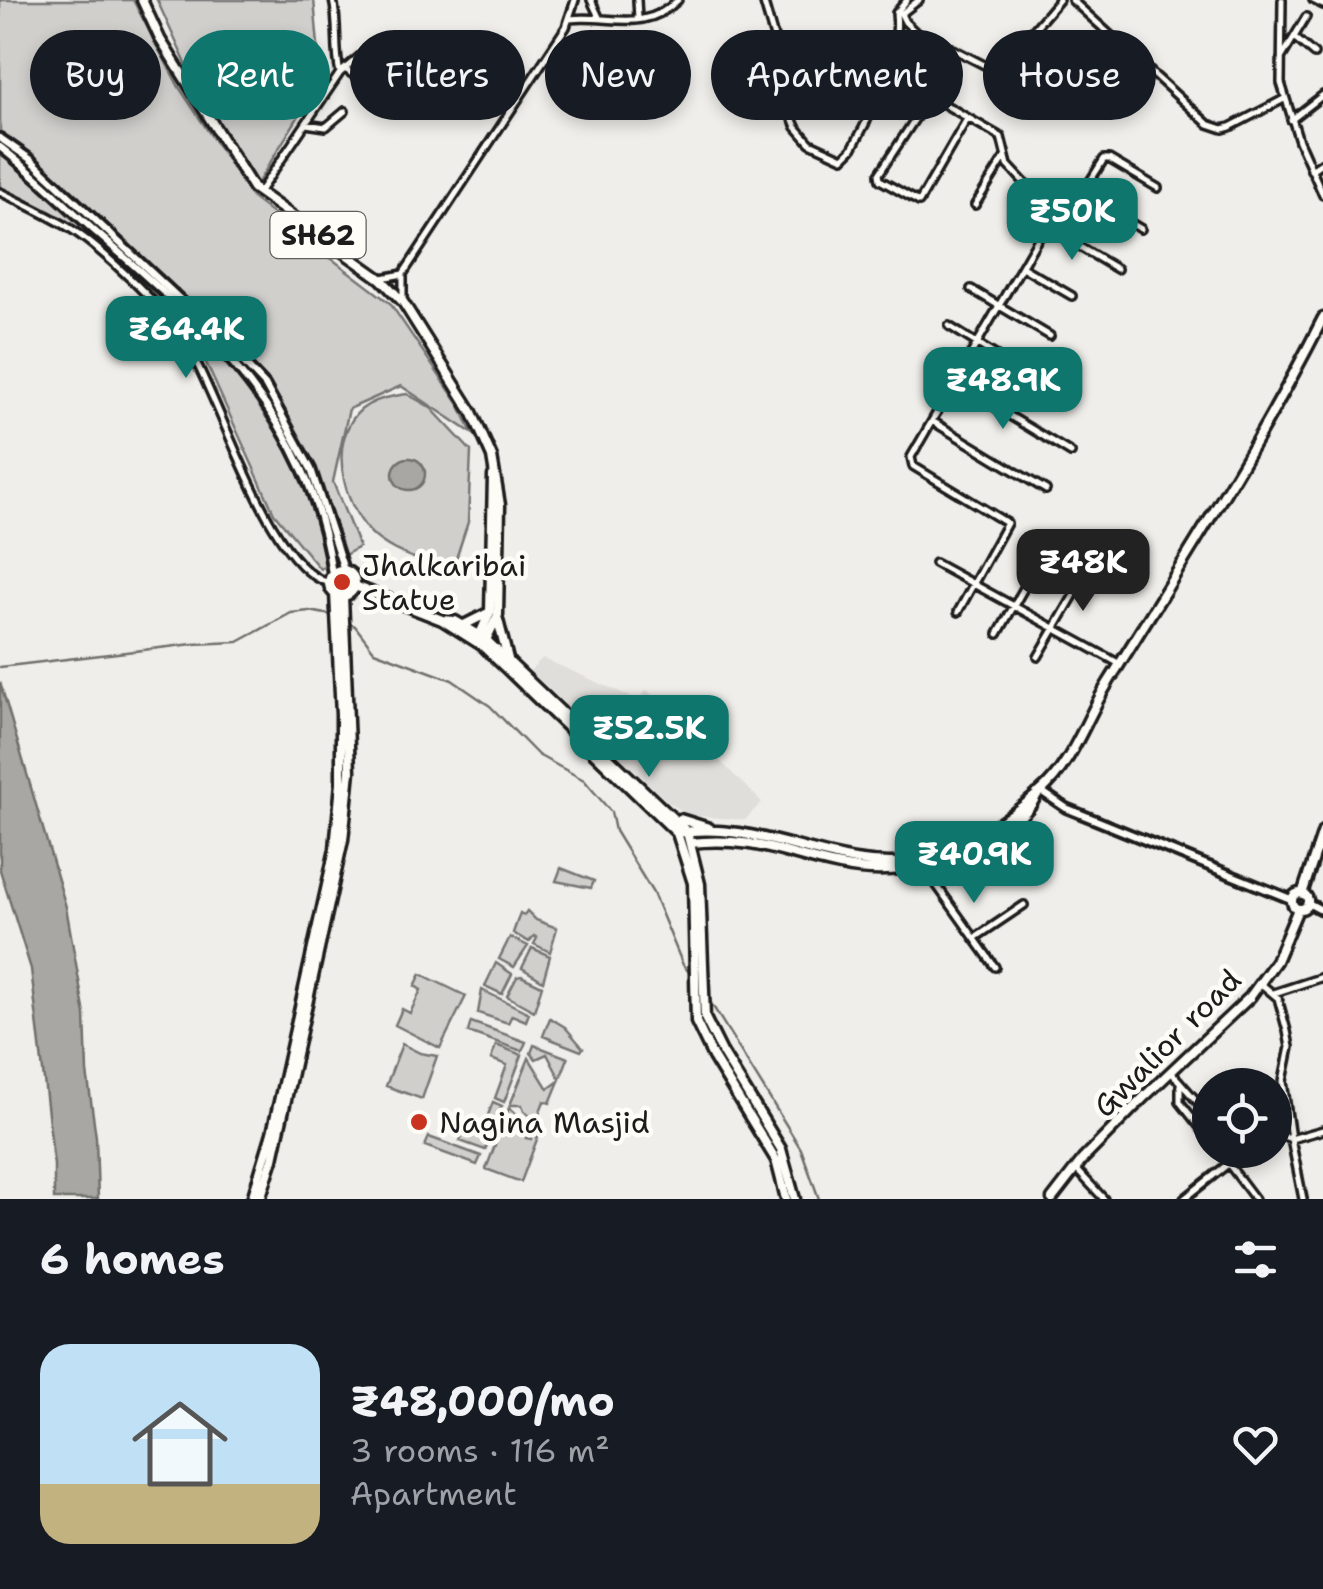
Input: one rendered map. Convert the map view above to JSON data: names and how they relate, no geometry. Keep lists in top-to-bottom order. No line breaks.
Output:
{"streets":{"main road":["SH62","Gwalior road"]},"places":["Jhalkaribai Statue","Nagina Masjid"],"page":{"chip":["Buy","Rent","Filters","New","Apartment","House"],"price":["₹50K","₹64.4K","₹48.9K","₹48K","₹52.5K","₹40.9K"],"heading":"6 homes","list":[{"name":"₹48,000/mo","note":"3 rooms · 116 m² · Apartment"}]}}
